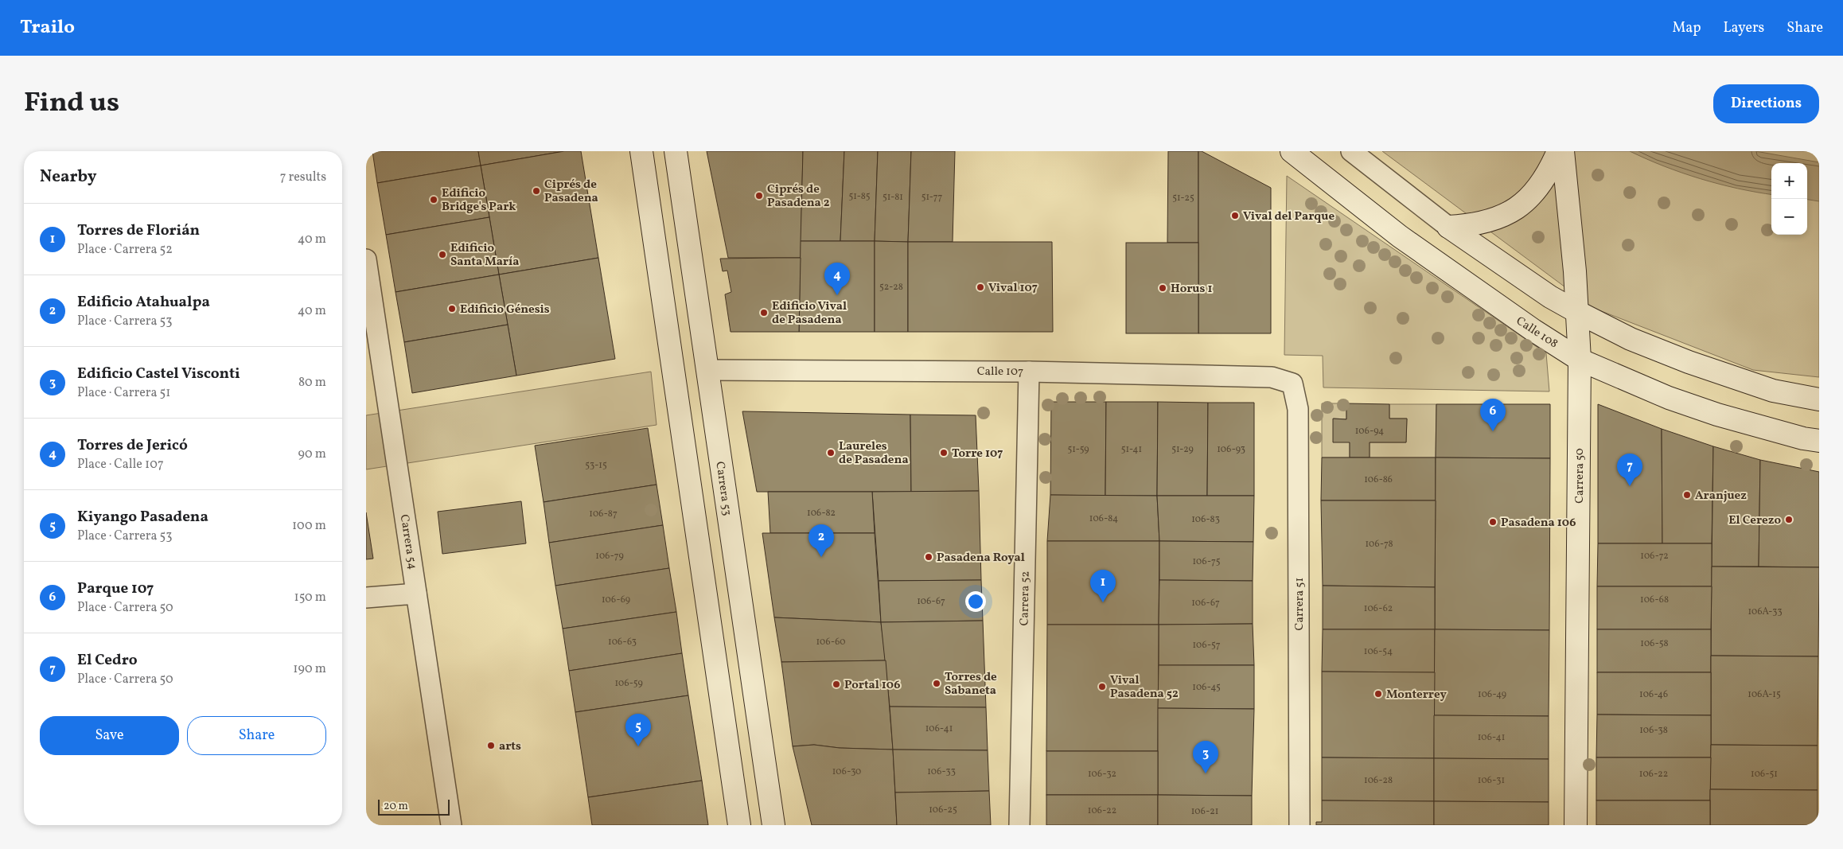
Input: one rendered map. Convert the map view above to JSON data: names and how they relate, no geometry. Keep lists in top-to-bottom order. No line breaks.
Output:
{"streets":{"street":["Calle 108","Calle 107","Carrera 50","Carrera 53","Carrera 54","Carrera 52","Carrera 51"]},"crossings":[["Calle 108","Carrera 50"],["Calle 107","Carrera 53"],["Calle 107","Carrera 52"],["Calle 107","Carrera 51"]],"places":["Ciprés de Pasadena","Ciprés de Pasadena 2","Edificio Bridge's Park","Vival del Parque","Edificio Santa María","Vival 107","Horus 1","Edificio Génesis","Edificio Vival de Pasadena","Laureles de Pasadena","Torre 107","Aranjuez","El Cerezo","Pasadena 106","Pasadena Royal","Torres de Sabaneta","Portal 106","Vival Pasadena 52","Monterrey","arts"],"house_numbers":["51-85","51-81","51-77","51-25","52-28","106-94","51-59","51-41","51-29","106-93","53-15","106-86","106-82","106-87","106-84","106-83","106-78","106-79","106-72","106-75","106-69","106-68","106-67","106-67","106-62","106A-33","106-63","106-60","106-58","106-57","106-54","106-59","106-45","106-49","106-46","106A-15","106-41","106-38","106-41","106-30","106-33","106-32","106-22","106-51","106-28","106-31","106-25","106-22","106-21"],"scale_bar":"20 m","page":{"header":"Trailo","nav":["Map","Layers","Share"],"title":"Find us","buttons":["Directions",["Save","Share"]],"heading":["Nearby","7 results"],"map_buttons":["+","−"],"list":[{"mark":"1","name":"Torres de Florián","note":"Place · Carrera 52","value":"40 m"},{"mark":"2","name":"Edificio Atahualpa","note":"Place · Carrera 53","value":"40 m"},{"mark":"3","name":"Edificio Castel Visconti","note":"Place · Carrera 51","value":"80 m"},{"mark":"4","name":"Torres de Jericó","note":"Place · Calle 107","value":"90 m"},{"mark":"5","name":"Kiyango Pasadena","note":"Place · Carrera 53","value":"100 m"},{"mark":"6","name":"Parque 107","note":"Place · Carrera 50","value":"150 m"},{"mark":"7","name":"El Cedro","note":"Place · Carrera 50","value":"190 m"}],"pins":["4","6","7","2","1","5","3"],"scale":"20 m"}}
